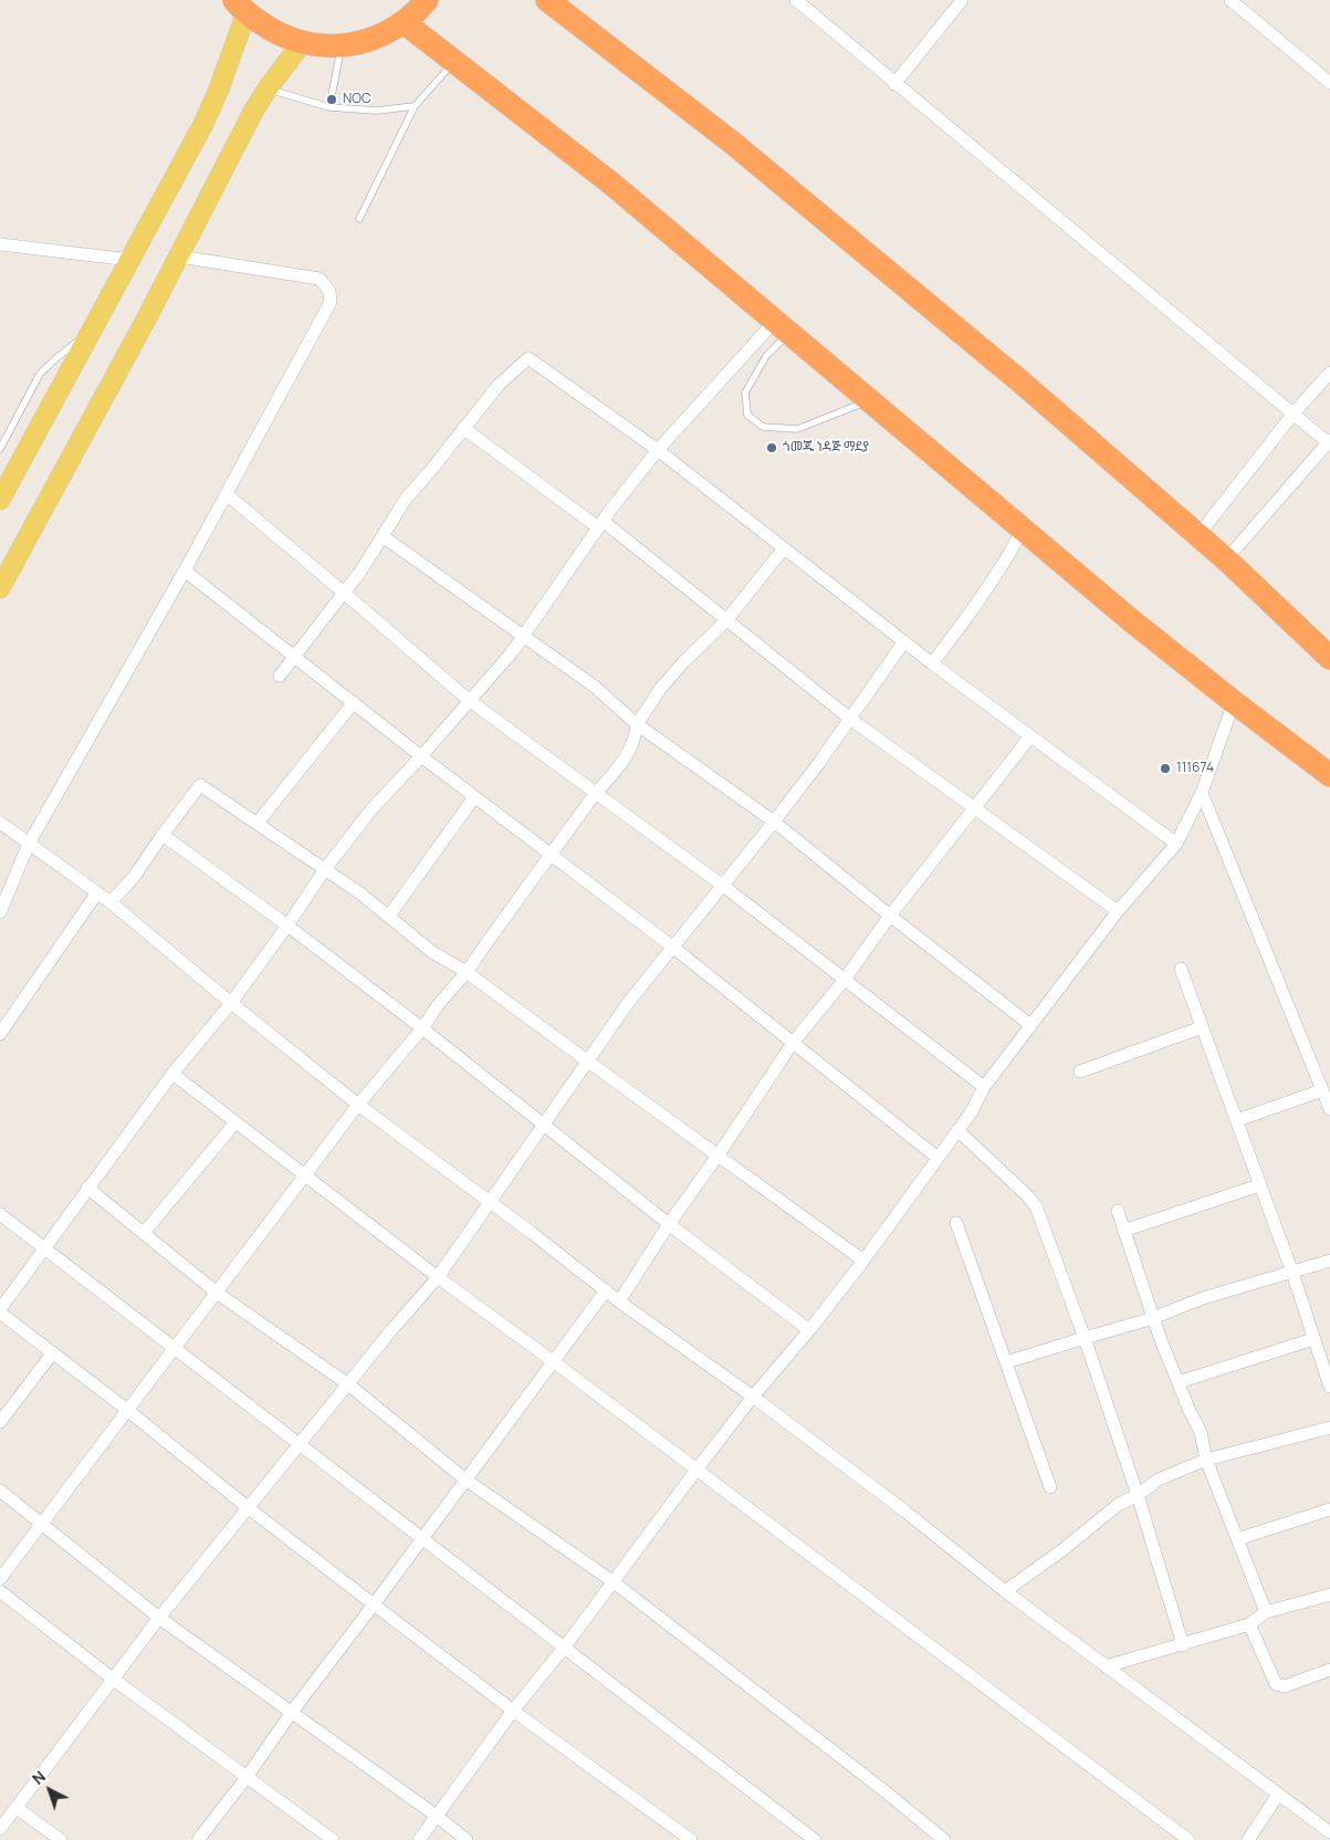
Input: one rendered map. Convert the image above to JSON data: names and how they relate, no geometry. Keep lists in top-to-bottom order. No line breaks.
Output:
{"places":["NOC","ጎመጁ ነዳጅ ማደያ","111674"],"north":"top left"}
